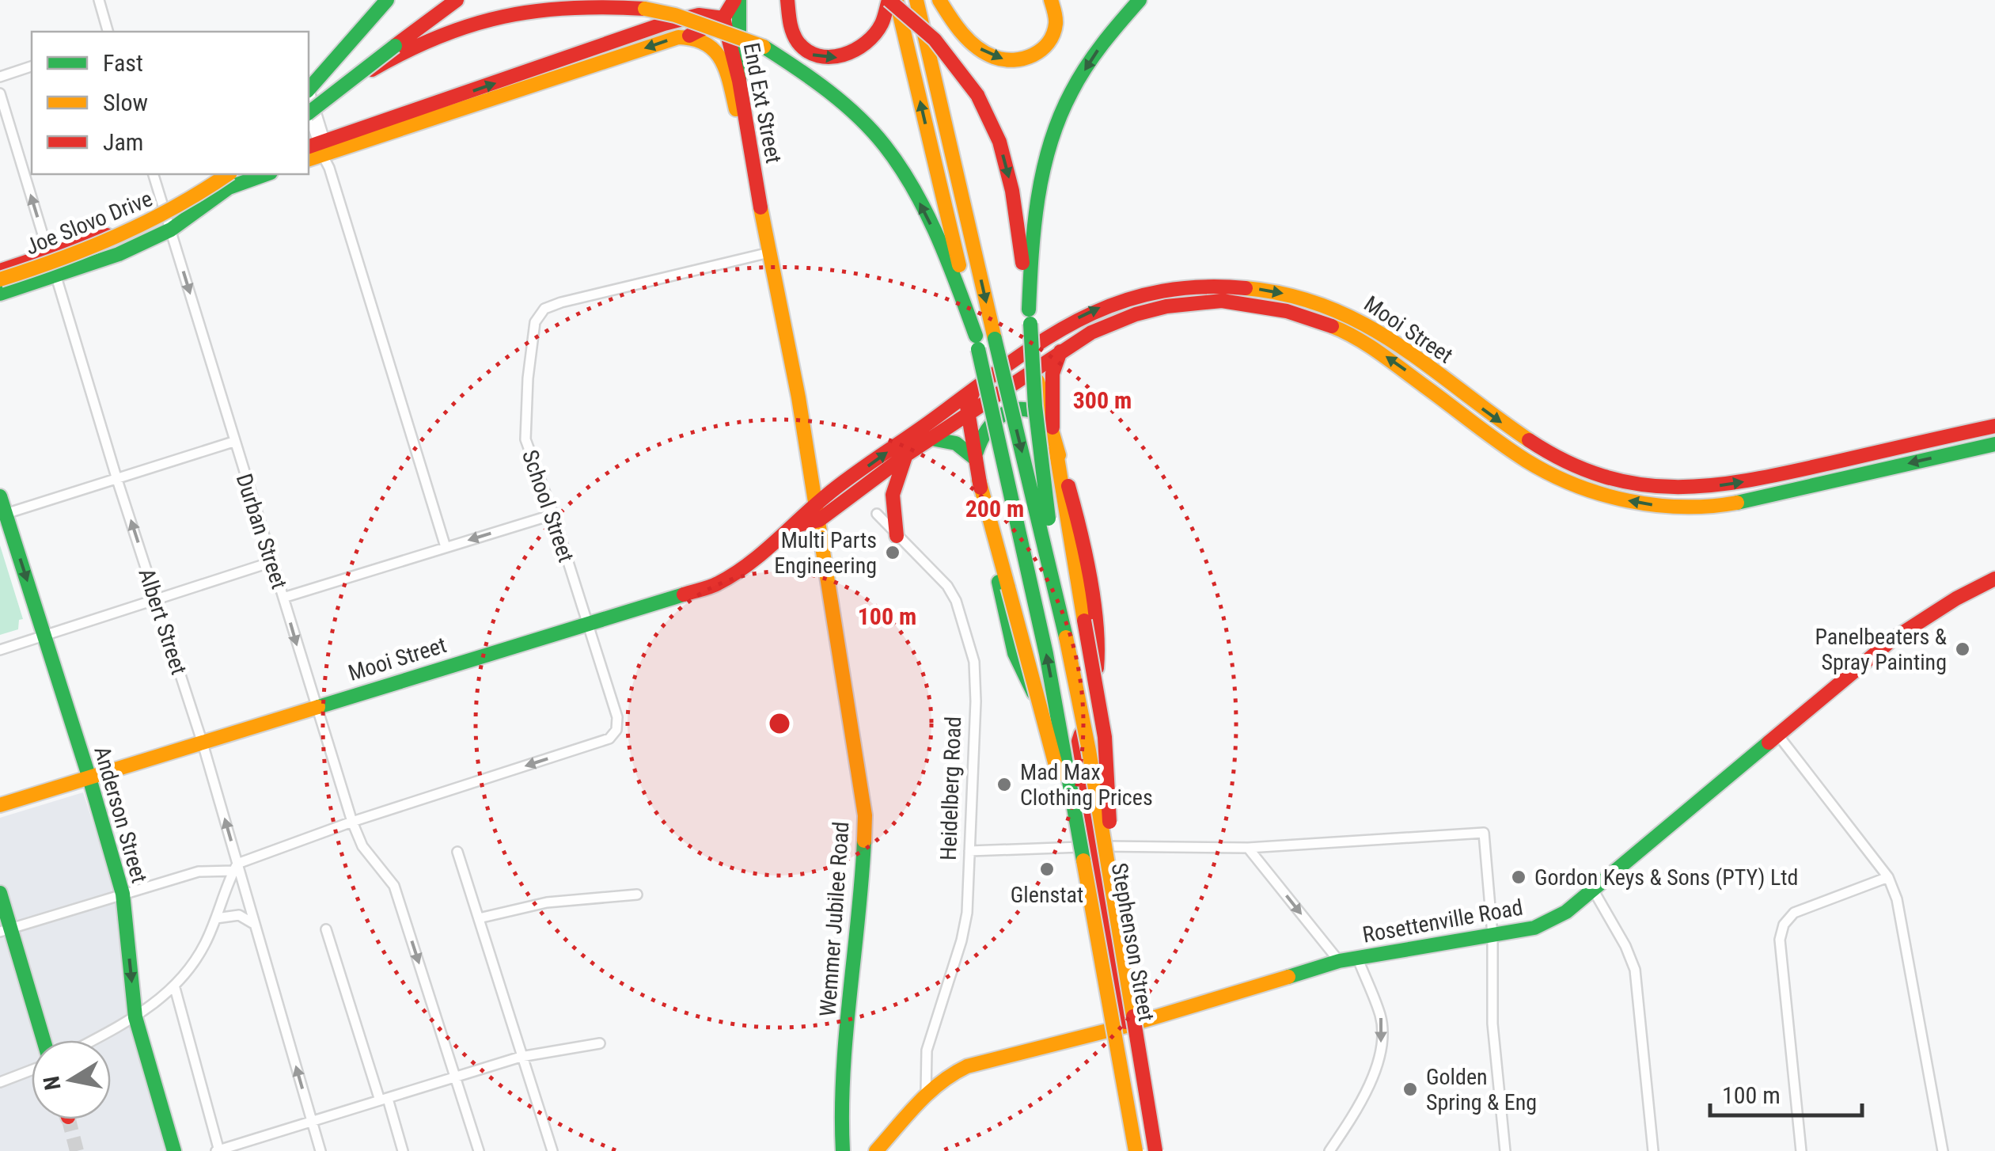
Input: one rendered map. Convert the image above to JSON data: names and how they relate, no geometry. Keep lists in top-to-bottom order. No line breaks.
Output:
{"streets":{"main road":["End Ext Street","Joe Slovo Drive","Mooi Street","Anderson Street","Wemmer Jubilee Road","Rosettenville Road","Stephenson Street"],"street":["School Street","Durban Street","Albert Street","Heidelberg Road"]},"crossings":[["Joe Slovo Drive","Albert Street"],["Mooi Street","School Street"],["Mooi Street","Durban Street"],["Mooi Street","Albert Street"],["Mooi Street","Anderson Street"],["Mooi Street","Wemmer Jubilee Road"],["School Street","Durban Street"],["Heidelberg Road","Rosettenville Road"],["Rosettenville Road","Stephenson Street"]],"one_way":["Albert Street"],"places":["Multi Parts Engineering","Panelbeaters & Spray Painting","Mad Max Clothing Prices","Glenstat","Gordon Keys & Sons (PTY) Ltd","Golden Spring & Eng"],"legend":["Fast","Slow","Jam"],"scale_bar":"100 m","north":"left","rings":["300 m","200 m","100 m"]}
